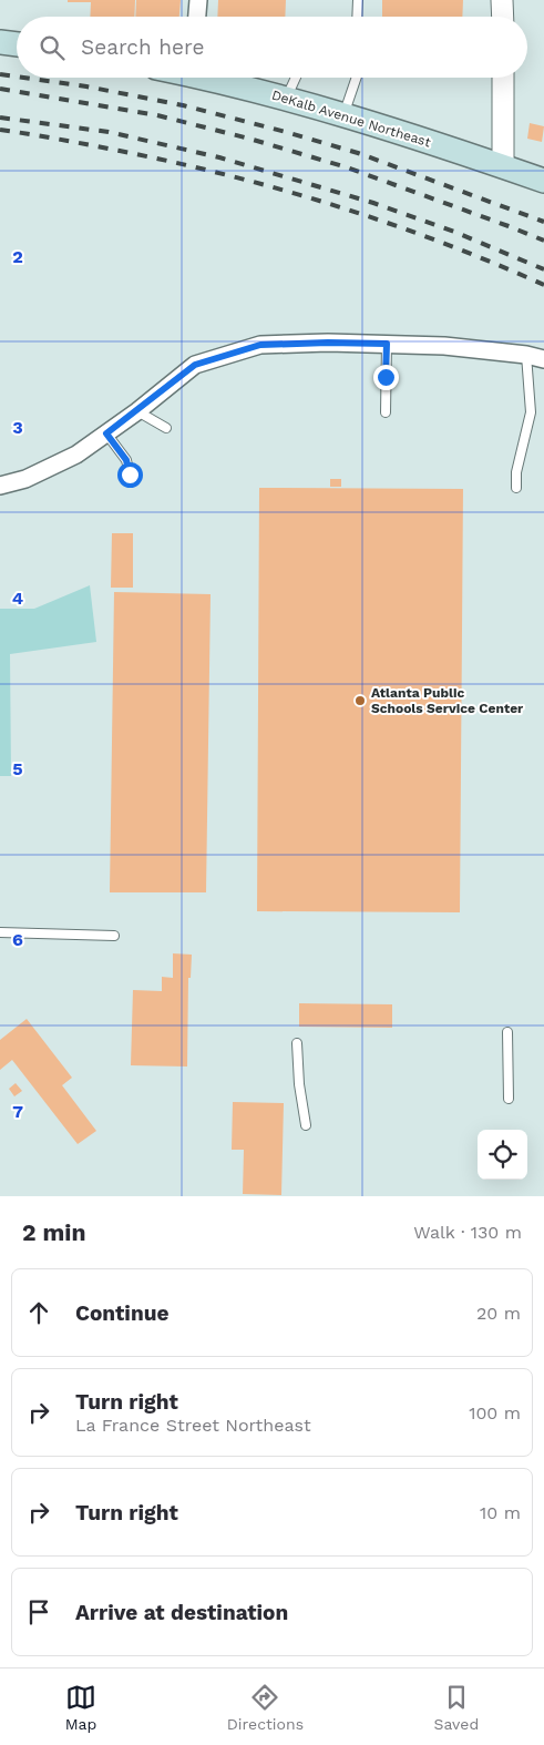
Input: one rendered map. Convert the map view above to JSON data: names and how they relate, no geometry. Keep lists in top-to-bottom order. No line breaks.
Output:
{"streets":{"main road":["DeKalb Avenue Northeast"]},"places":["Atlanta Public Schools Service Center"],"page":{"search":"Search here","heading":["2 min","Walk · 130 m"],"list":[["Continue","20 m"],["Turn right","La France Street Northeast","100 m"],["Turn right","10 m"],"Arrive at destination"],"nav":["Map","Directions","Saved"]},"grid":{"rows":["2","3","4","5","6","7"]}}
